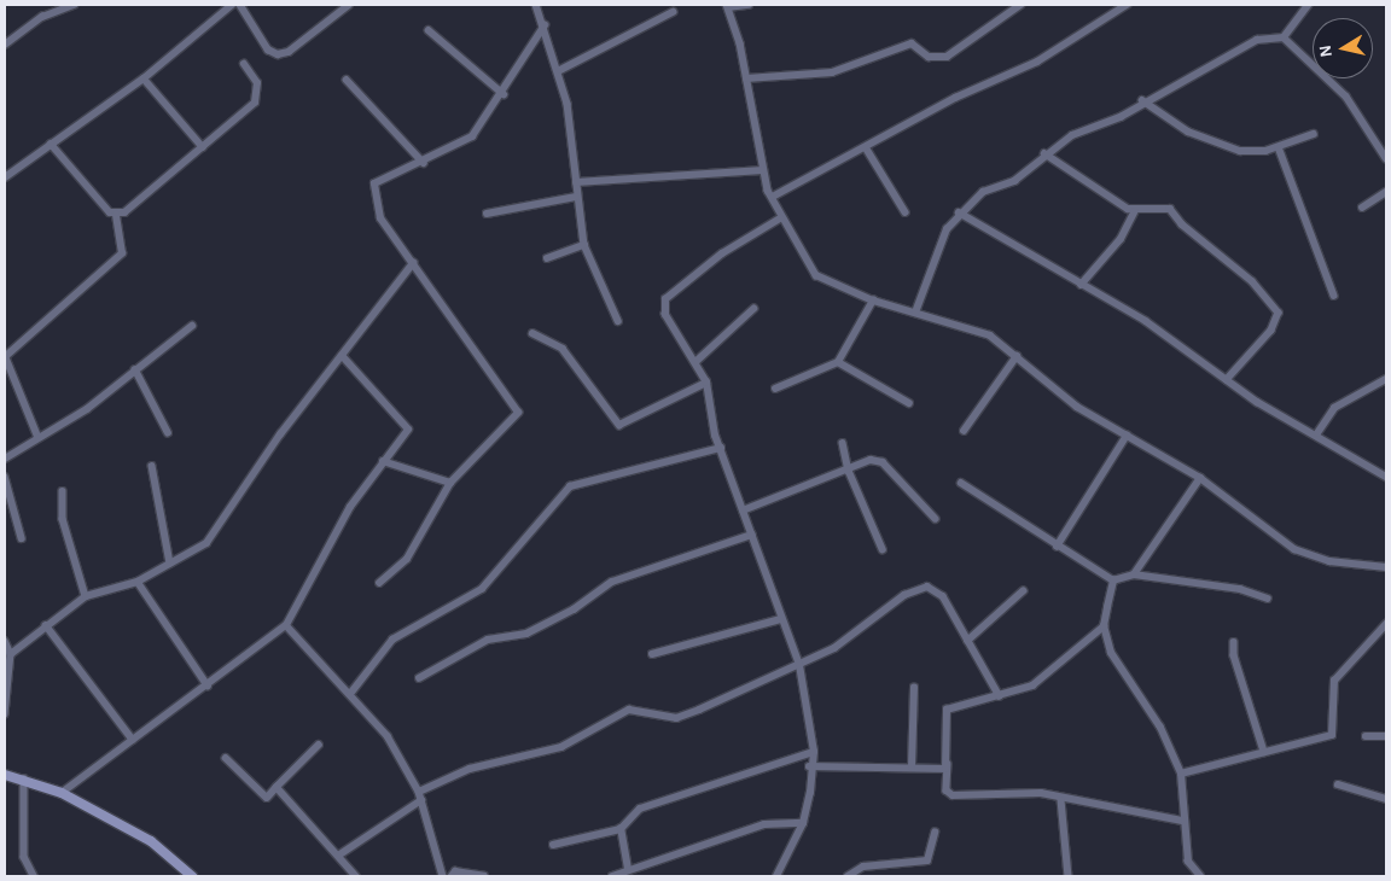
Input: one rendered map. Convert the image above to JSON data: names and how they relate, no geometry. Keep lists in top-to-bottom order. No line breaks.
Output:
{"north":"left"}
